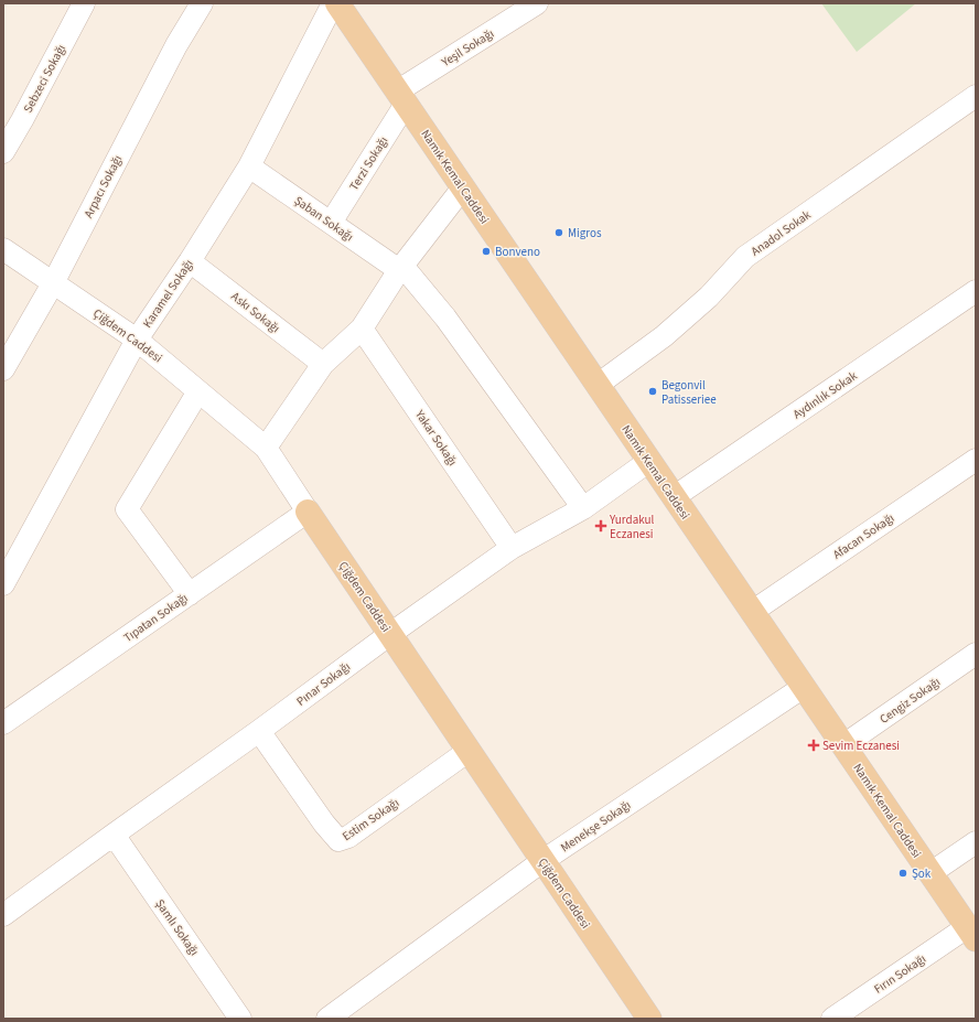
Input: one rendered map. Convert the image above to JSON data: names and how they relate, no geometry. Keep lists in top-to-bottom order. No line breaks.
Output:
{"streets":{"main road":["Namık Kemal Caddesi","Çiğdem Caddesi"],"street":["Yeşil Sokağı","Sebzeci Sokağı","Terzi Sokağı","Arpacı Sokağı","Şaban Sokağı","Anadol Sokak","Karamel Sokağı","Askı Sokağı","Aydınlık Sokak","Yakar Sokağı","Afacan Sokağı","Tıpatan Sokağı","Pınar Sokağı","Cengiz Sokağı","Estim Sokağı","Menekşe Sokağı","Şamlı Sokağı","Fırın Sokağı"]},"crossings":[["Yeşil Sokağı","Terzi Sokağı"],["Yeşil Sokağı","Namık Kemal Caddesi"],["Terzi Sokağı","Namık Kemal Caddesi"],["Terzi Sokağı","Şaban Sokağı"],["Namık Kemal Caddesi","Anadol Sokak"],["Namık Kemal Caddesi","Aydınlık Sokak"],["Namık Kemal Caddesi","Afacan Sokağı"],["Namık Kemal Caddesi","Pınar Sokağı"],["Namık Kemal Caddesi","Cengiz Sokağı"],["Namık Kemal Caddesi","Menekşe Sokağı"],["Namık Kemal Caddesi","Fırın Sokağı"],["Arpacı Sokağı","Çiğdem Caddesi"],["Şaban Sokağı","Karamel Sokağı"],["Şaban Sokağı","Pınar Sokağı"],["Karamel Sokağı","Askı Sokağı"],["Karamel Sokağı","Çiğdem Caddesi"],["Çiğdem Caddesi","Tıpatan Sokağı"],["Çiğdem Caddesi","Pınar Sokağı"],["Çiğdem Caddesi","Estim Sokağı"],["Çiğdem Caddesi","Menekşe Sokağı"],["Yakar Sokağı","Pınar Sokağı"],["Pınar Sokağı","Estim Sokağı"],["Pınar Sokağı","Şamlı Sokağı"]],"places":{"other":["Migros","Bonveno","Begonvil Patisseriee","Şok"],"health":["Yurdakul Eczanesi","Sevim Eczanesi"]}}
